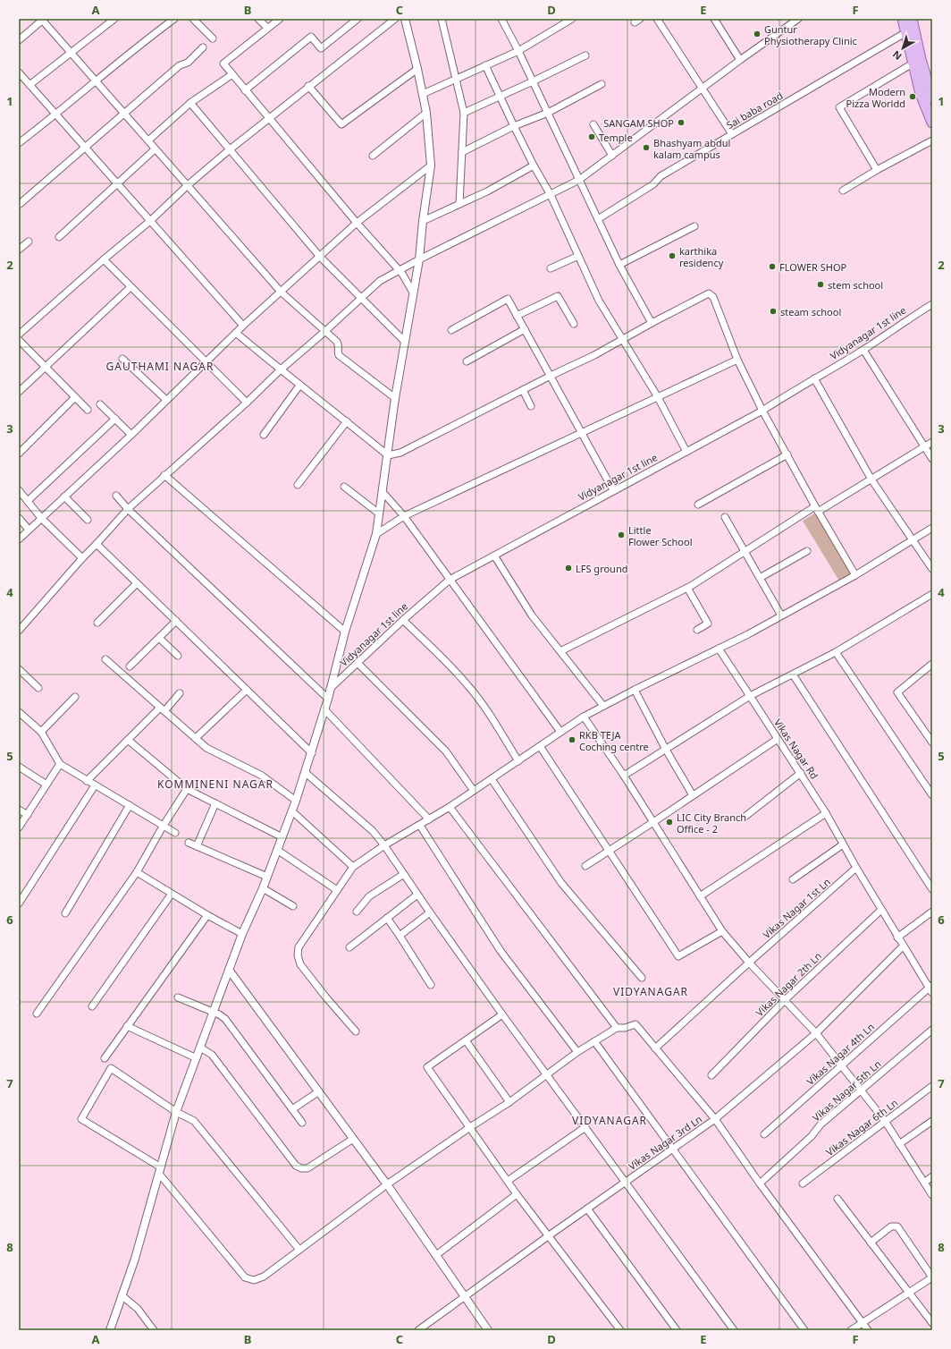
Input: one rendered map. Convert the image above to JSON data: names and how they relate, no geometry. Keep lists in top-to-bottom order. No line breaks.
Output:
{"streets":{"street":["Sai baba road","Vidyanagar 1st line","Vikas Nagar Rd","Vikas Nagar 1st Ln","Vikas Nagar 2th Ln","Vikas Nagar 4th Ln","Vikas Nagar 5th Ln","Vikas Nagar 6th Ln","Vikas Nagar 3rd Ln"]},"crossings":[["Vikas Nagar Rd","Vikas Nagar 1st Ln"],["Vikas Nagar Rd","Vikas Nagar 2th Ln"],["Vikas Nagar Rd","Vikas Nagar 4th Ln"],["Vikas Nagar Rd","Vikas Nagar 3rd Ln"]],"districts":["GAUTHAMI NAGAR","KOMMINENI NAGAR","VIDYANAGAR","VIDYANAGAR"],"places":["Guntur Physiotherapy Clinic","Modern Pizza Worldd","SANGAM SHOP","Temple","Bhashyam abdul kalam campus","karthika residency","FLOWER SHOP","stem school","steam school","Little Flower School","LFS ground","RKB TEJA Coching centre","LIC City Branch Office - 2"],"north":"bottom left","grid":{"columns":["A","B","C","D","E","F"],"rows":["1","2","3","4","5","6","7","8"]}}
